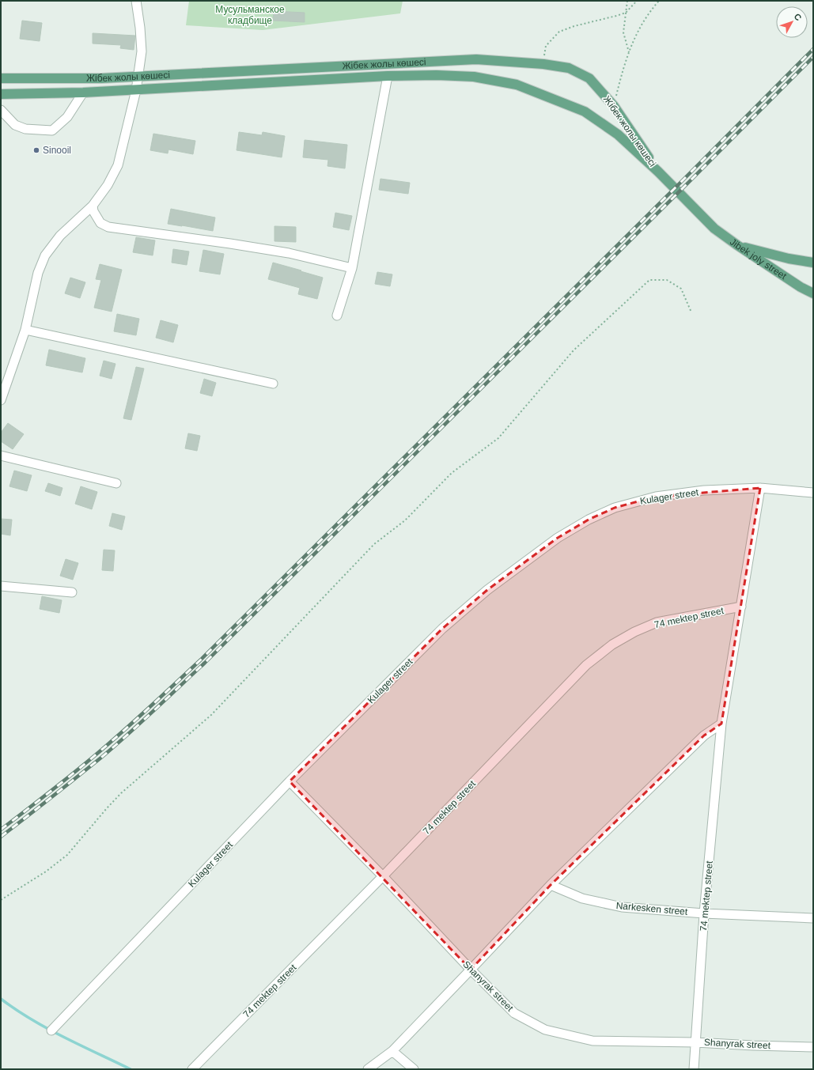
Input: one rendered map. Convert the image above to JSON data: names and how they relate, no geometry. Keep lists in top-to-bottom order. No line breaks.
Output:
{"streets":{"main road":["Жібек жолы көшесі","Jibek joly street"],"street":["Kulager street","74 mektep street","Narkesken street","Shanyrak street"]},"crossings":[["Kulager street","74 mektep street"],["Kulager street","Shanyrak street"],["74 mektep street","Narkesken street"],["74 mektep street","Shanyrak street"]],"parks":["Мусульманское кладбище"],"places":["Sinooil"],"north":"top right"}
